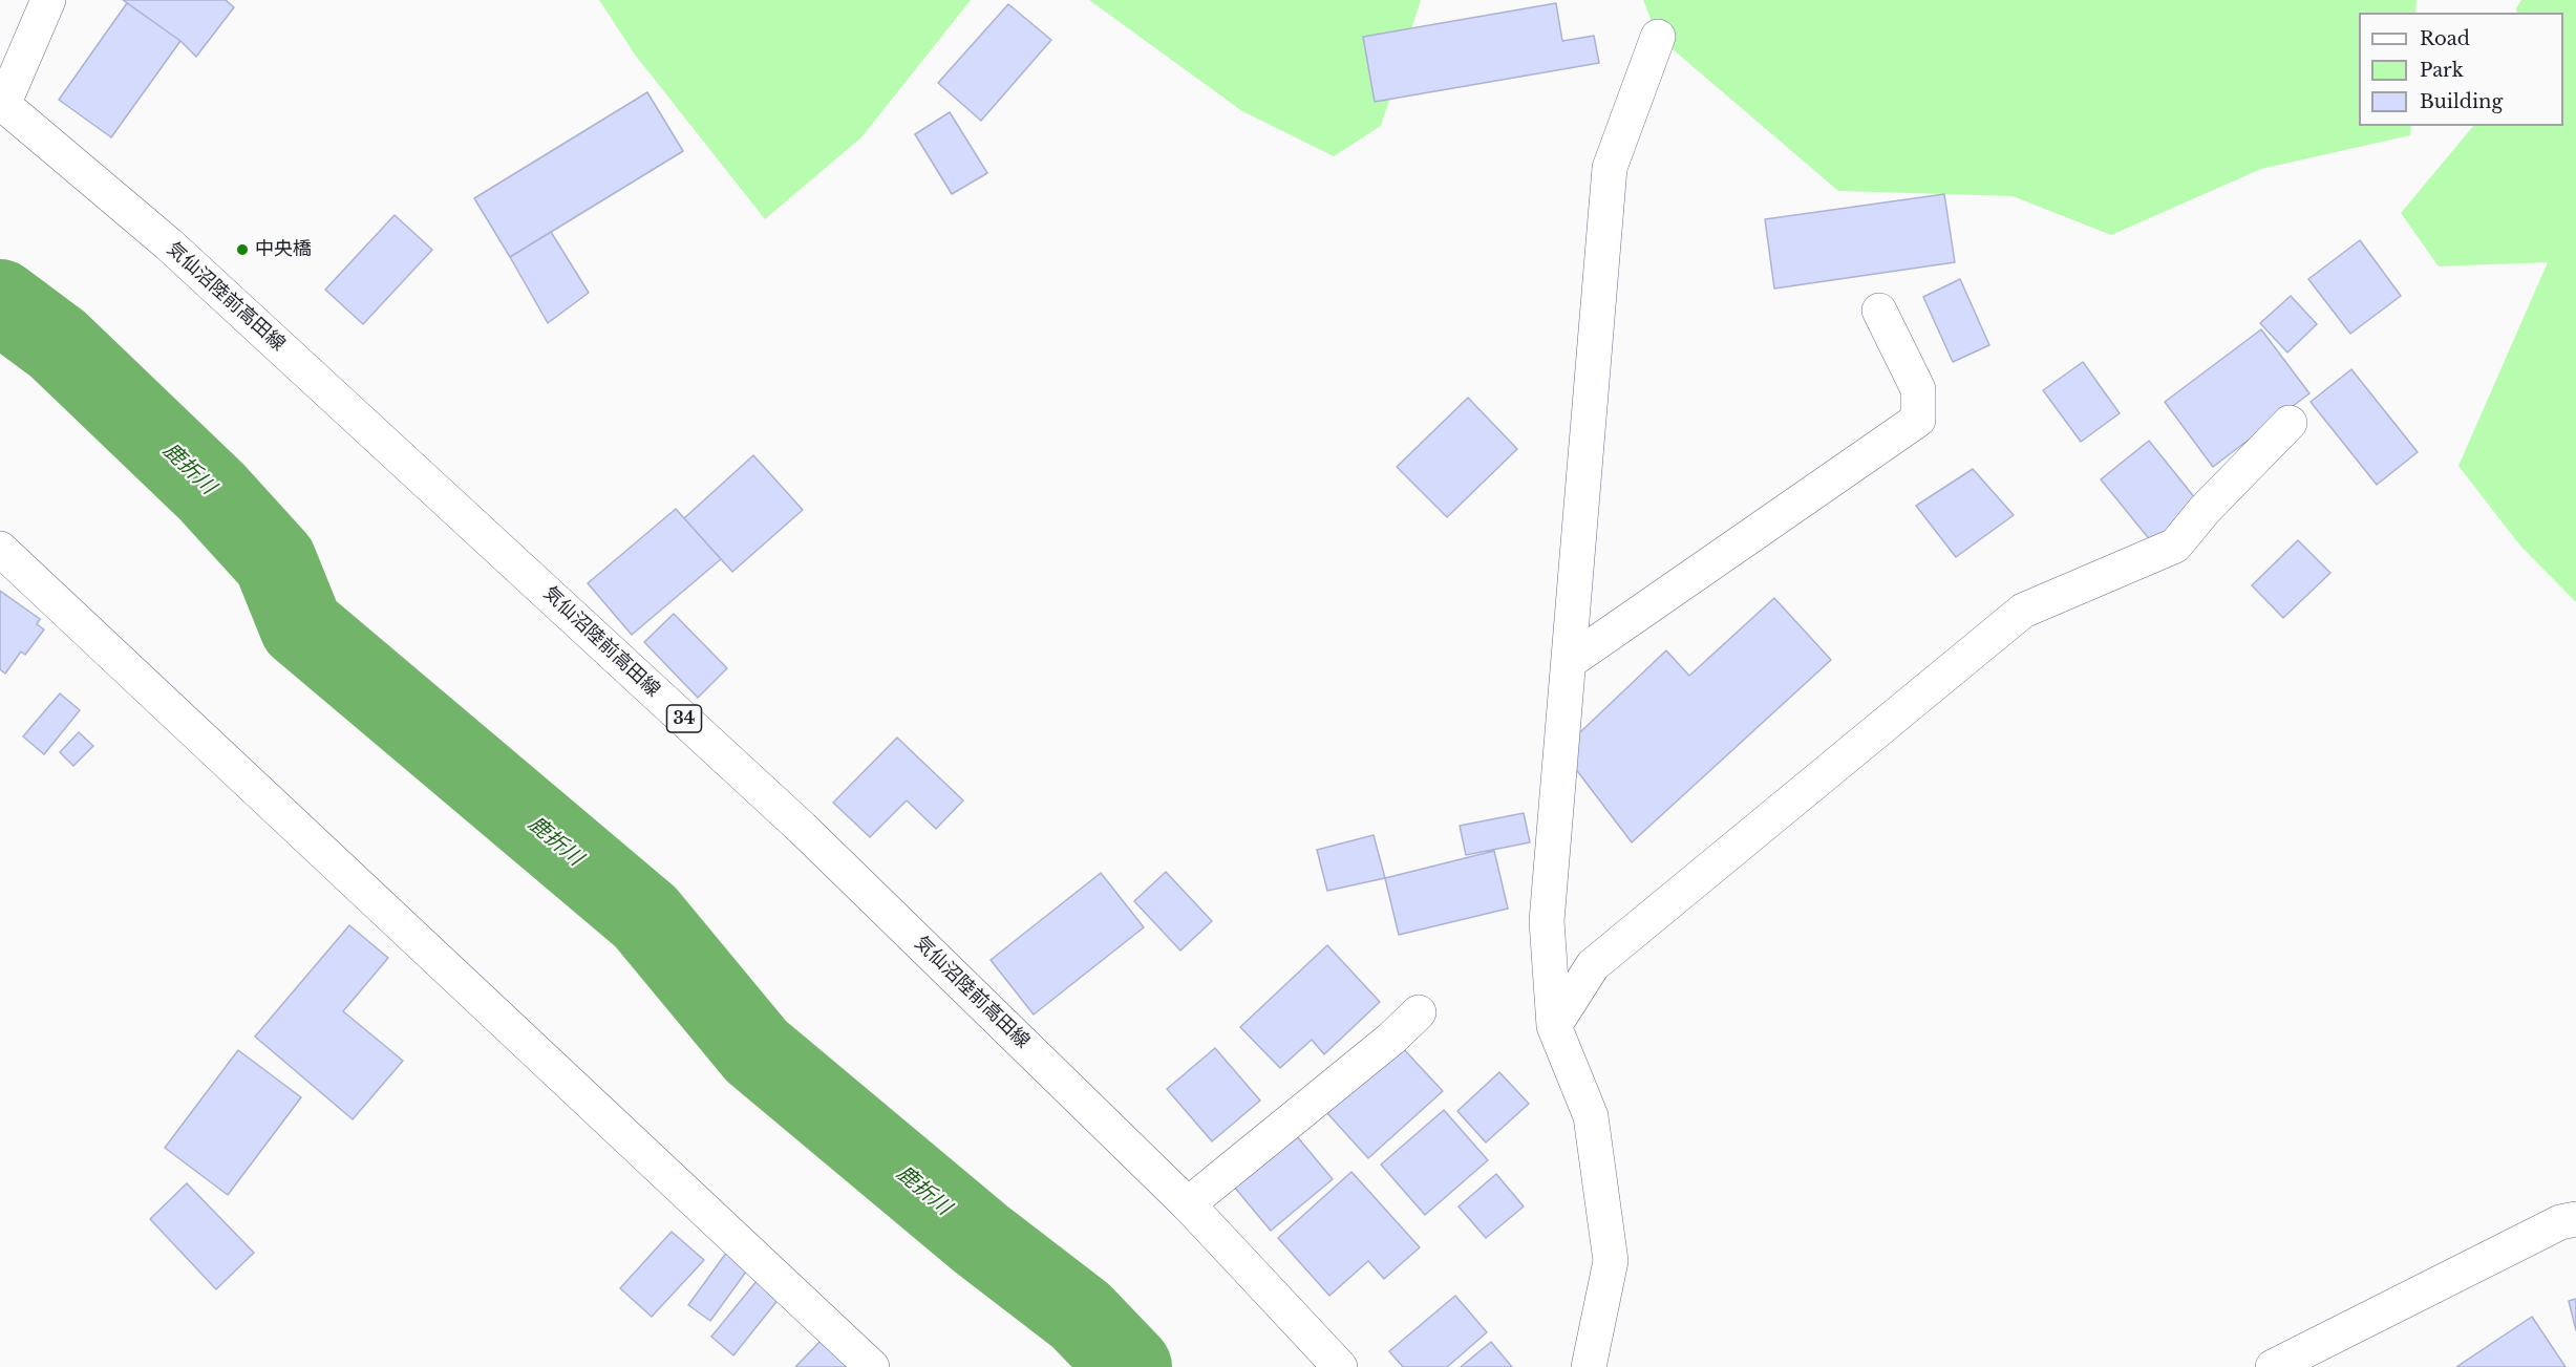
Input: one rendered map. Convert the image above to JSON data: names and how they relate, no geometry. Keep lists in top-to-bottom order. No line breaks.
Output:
{"streets":{"street":["気仙沼陸前高田線","34"]},"water":["鹿折川"],"places":["中央橋"],"legend":["Road","Park","Building"]}
